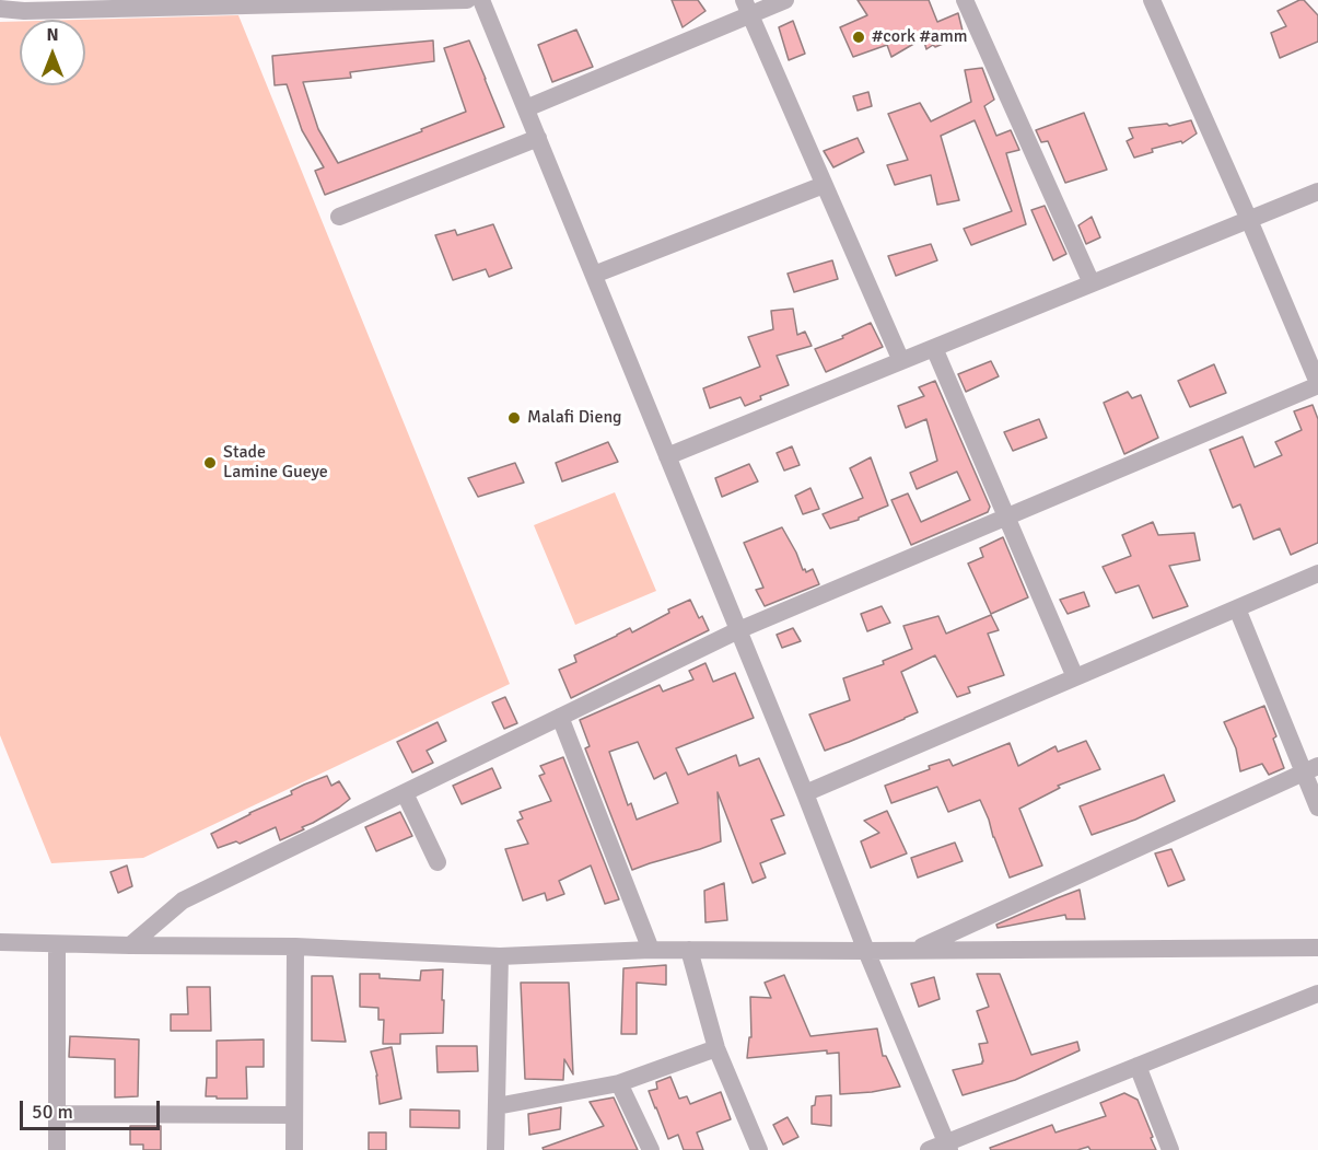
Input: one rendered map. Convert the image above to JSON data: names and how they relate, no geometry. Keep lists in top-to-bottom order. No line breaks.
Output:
{"places":["#cork #amm","Malafi Dieng","Stade Lamine Gueye"],"scale_bar":"50 m","north":"top"}
